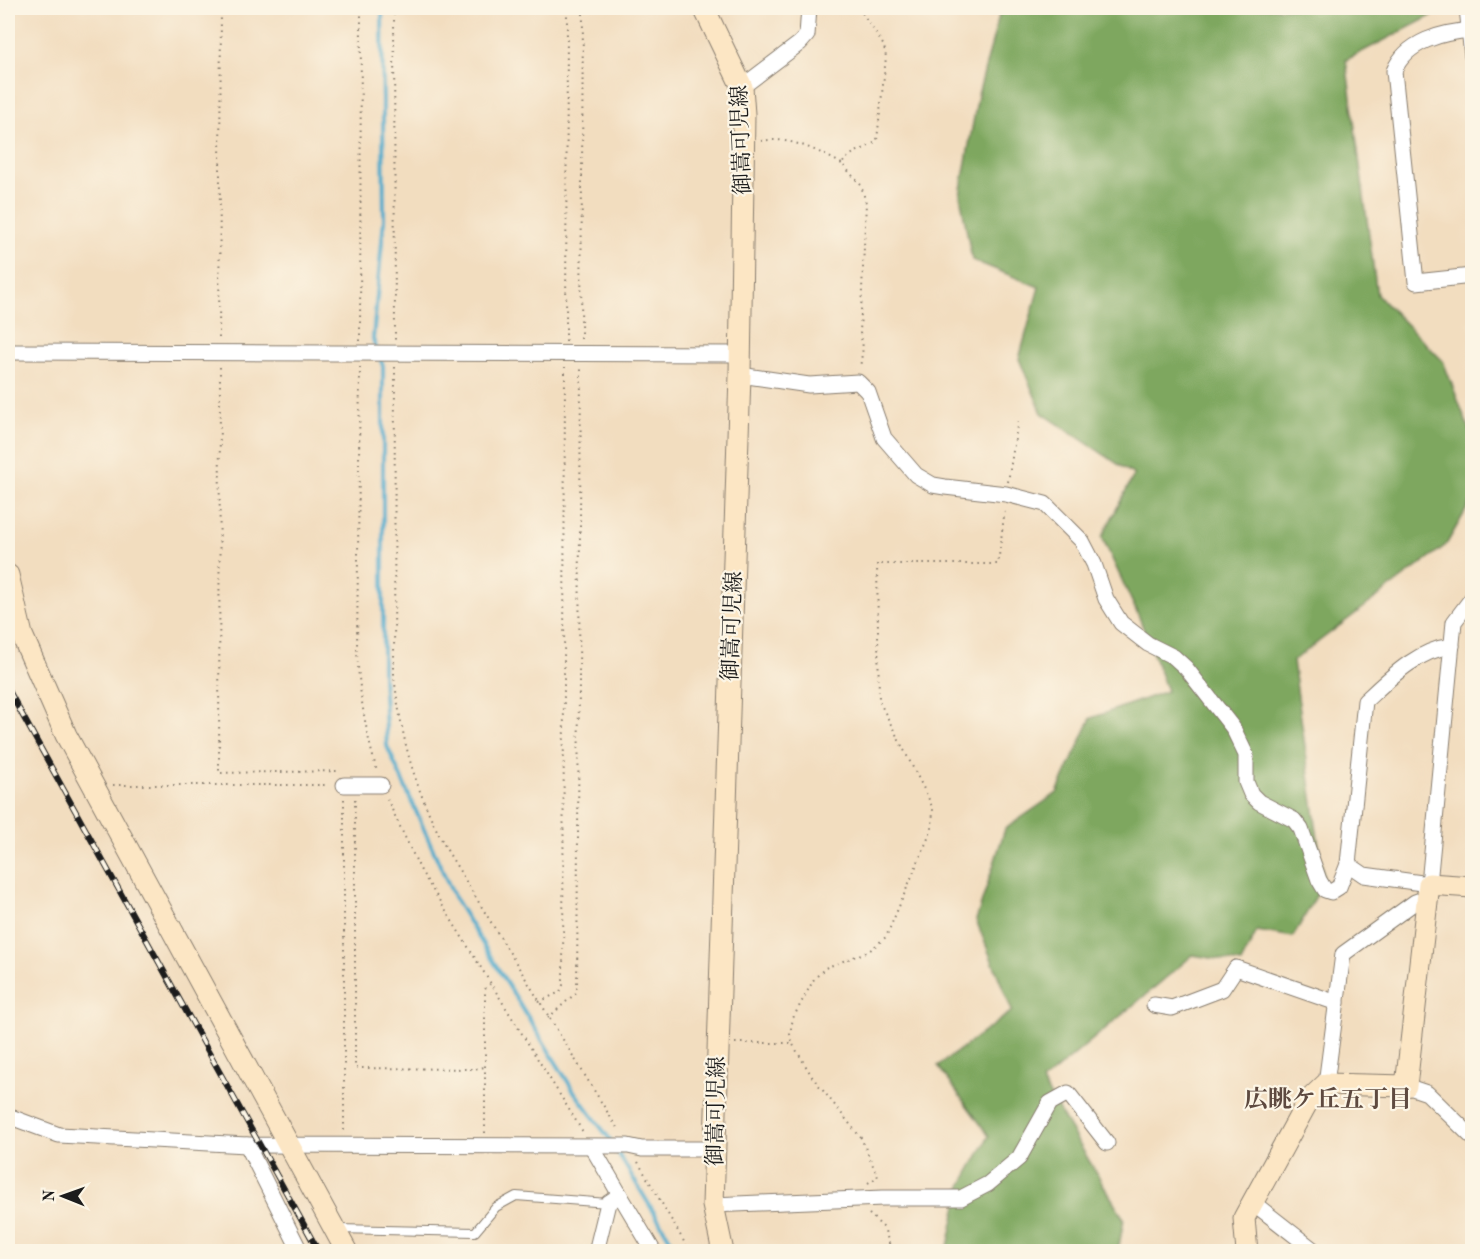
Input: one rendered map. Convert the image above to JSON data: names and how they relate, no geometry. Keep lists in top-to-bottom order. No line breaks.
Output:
{"streets":{"street":["御嵩可児線"]},"districts":["広眺ケ丘五丁目"],"north":"left"}
